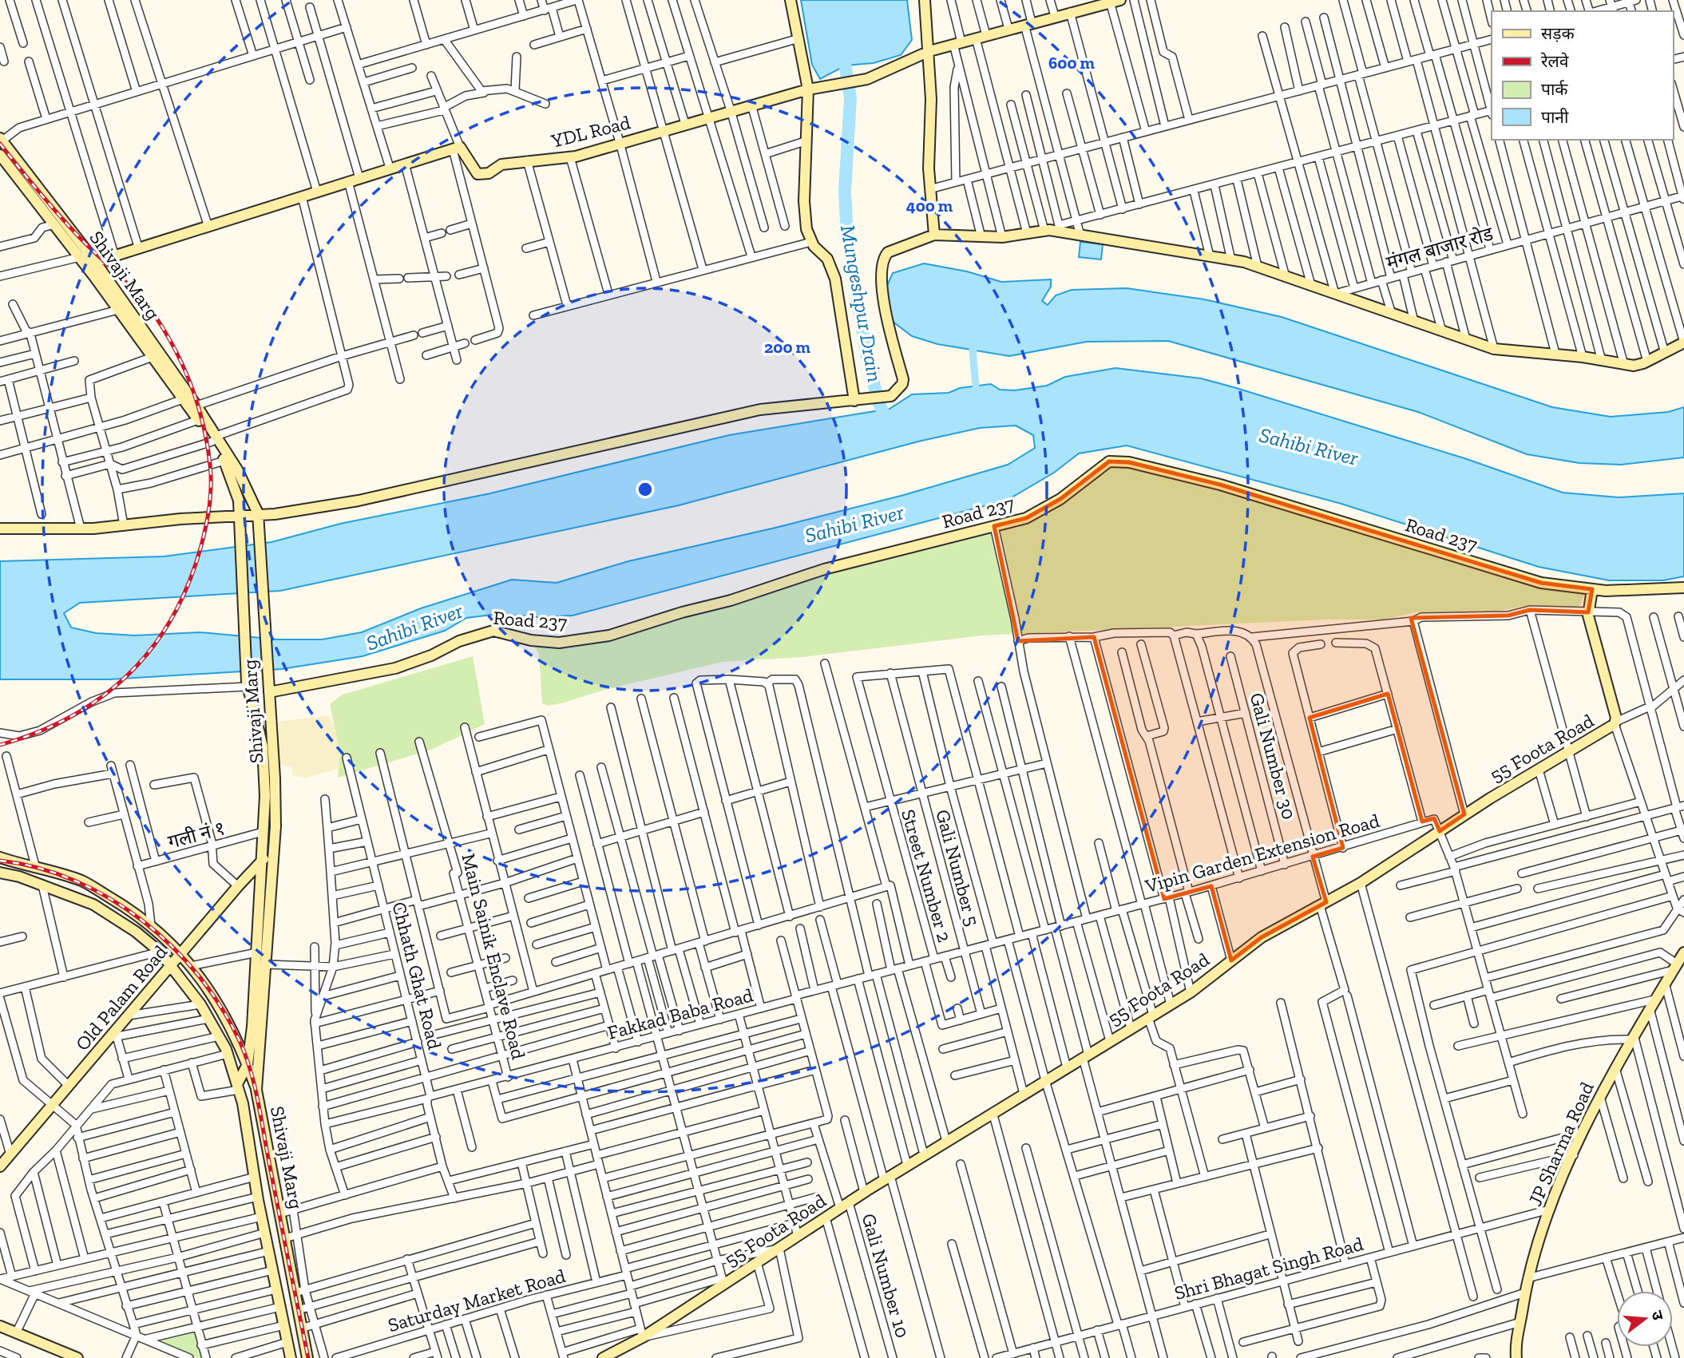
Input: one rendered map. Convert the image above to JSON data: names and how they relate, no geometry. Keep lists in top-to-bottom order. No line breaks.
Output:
{"streets":{"street":["YDL Road","मंगल बाजार रोड","Shivaji Marg","Road 237","55 Foota Road","Gali Number 30","गली नं १","Vipin Garden Extension Road","Gali Number 5","Street Number 2","Main Sainik Enclave Road","Chhath Ghat Road","Old Palam Road","Fakkad Baba Road","JP Sharma Road","Shri Bhagat Singh Road","Gali Number 10","Saturday Market Road"]},"crossings":[["Shivaji Marg","Road 237"],["Shivaji Marg","गली नं १"],["Shivaji Marg","Old Palam Road"],["Road 237","55 Foota Road"],["55 Foota Road","Gali Number 10"],["Gali Number 30","Vipin Garden Extension Road"],["Vipin Garden Extension Road","Gali Number 5"],["Vipin Garden Extension Road","Fakkad Baba Road"],["Gali Number 5","Street Number 2"],["Street Number 2","Fakkad Baba Road"],["Main Sainik Enclave Road","Fakkad Baba Road"],["Chhath Ghat Road","Fakkad Baba Road"],["JP Sharma Road","Shri Bhagat Singh Road"]],"water":["Mungeshpur Drain","Sahibi River"],"legend":["सड़क","रेलवे","पार्क","पानी"],"north":"right","rings":["600 m","400 m","200 m"]}
